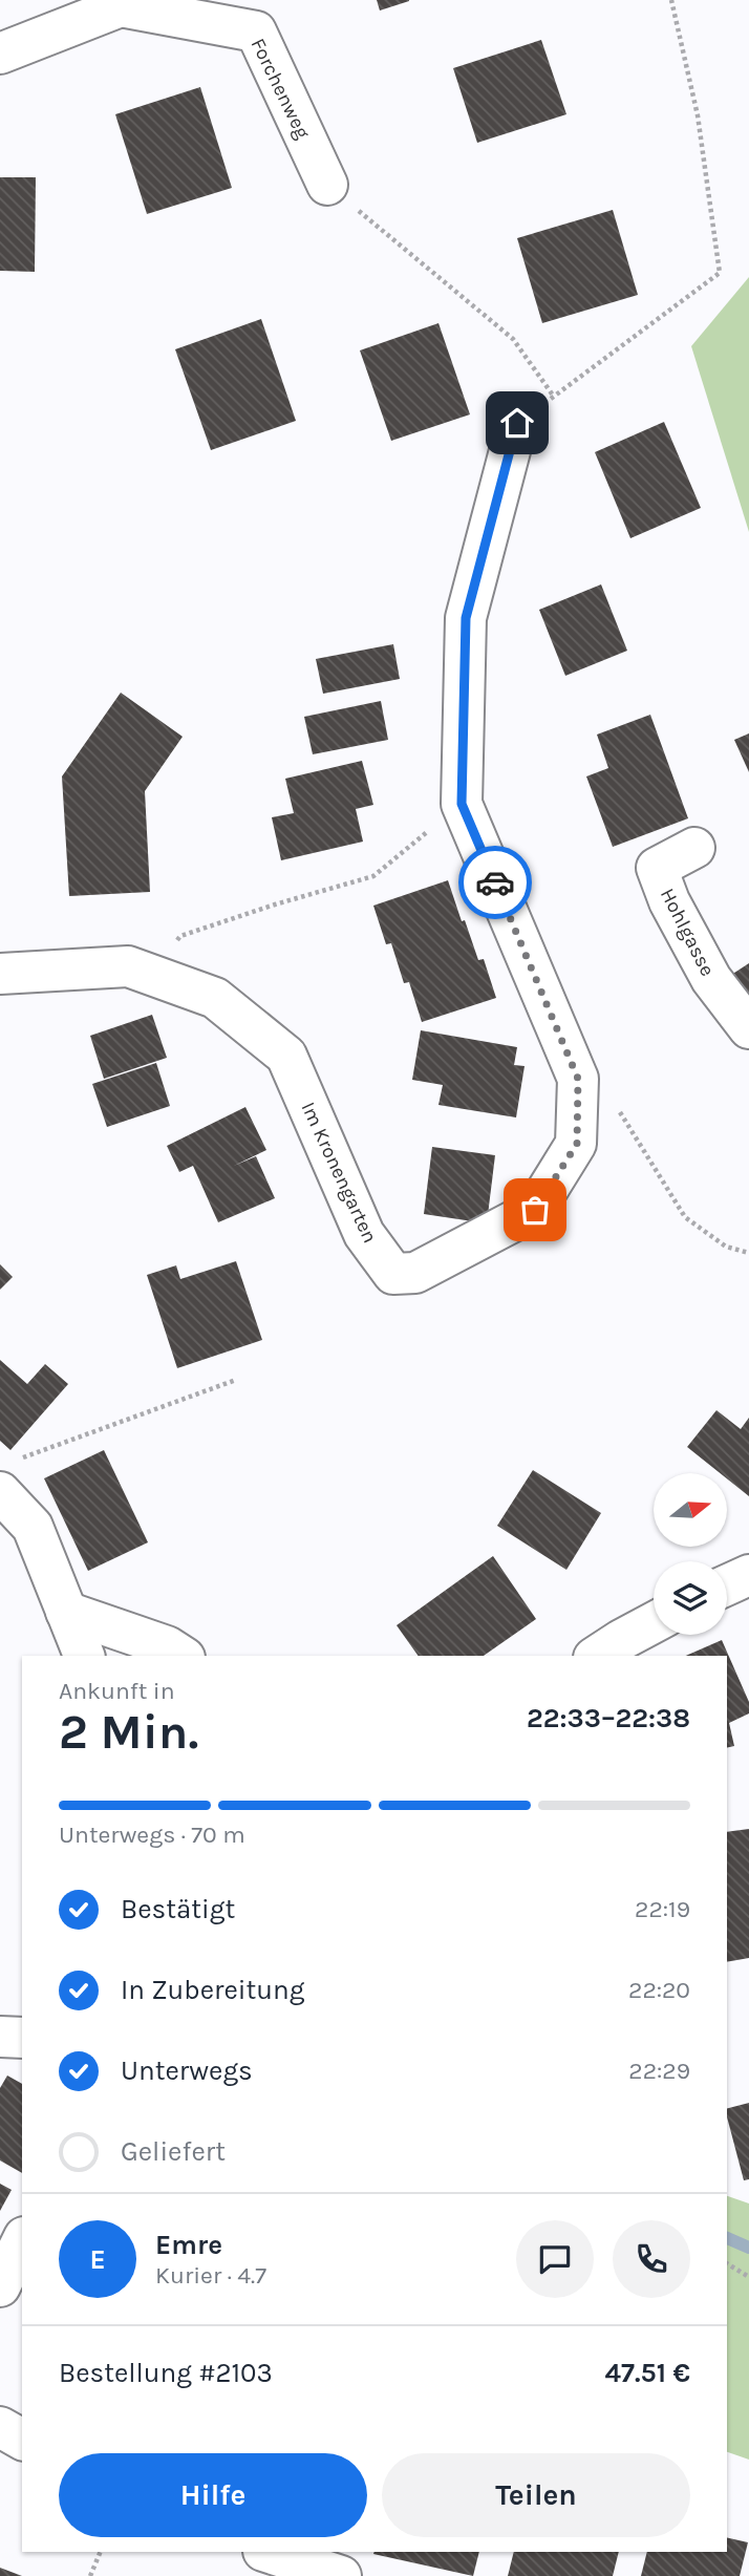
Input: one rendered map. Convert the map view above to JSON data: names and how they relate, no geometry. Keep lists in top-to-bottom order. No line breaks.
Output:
{"streets":{"street":["Forchenweg","Hohlgasse","Im Kronengarten"]},"north":"right","page":{"heading":["2 Min.","Ankunft in","22:33–22:38"],"panel":["Emre","Kurier · 4.7","Bestellung #2103","47.51 €"],"bar":"Unterwegs · 70 m","list":[["Bestätigt","22:19"],["In Zubereitung","22:20"],["Unterwegs","22:29"],"Geliefert"],"round":"E","buttons":["Hilfe","Teilen"]}}
